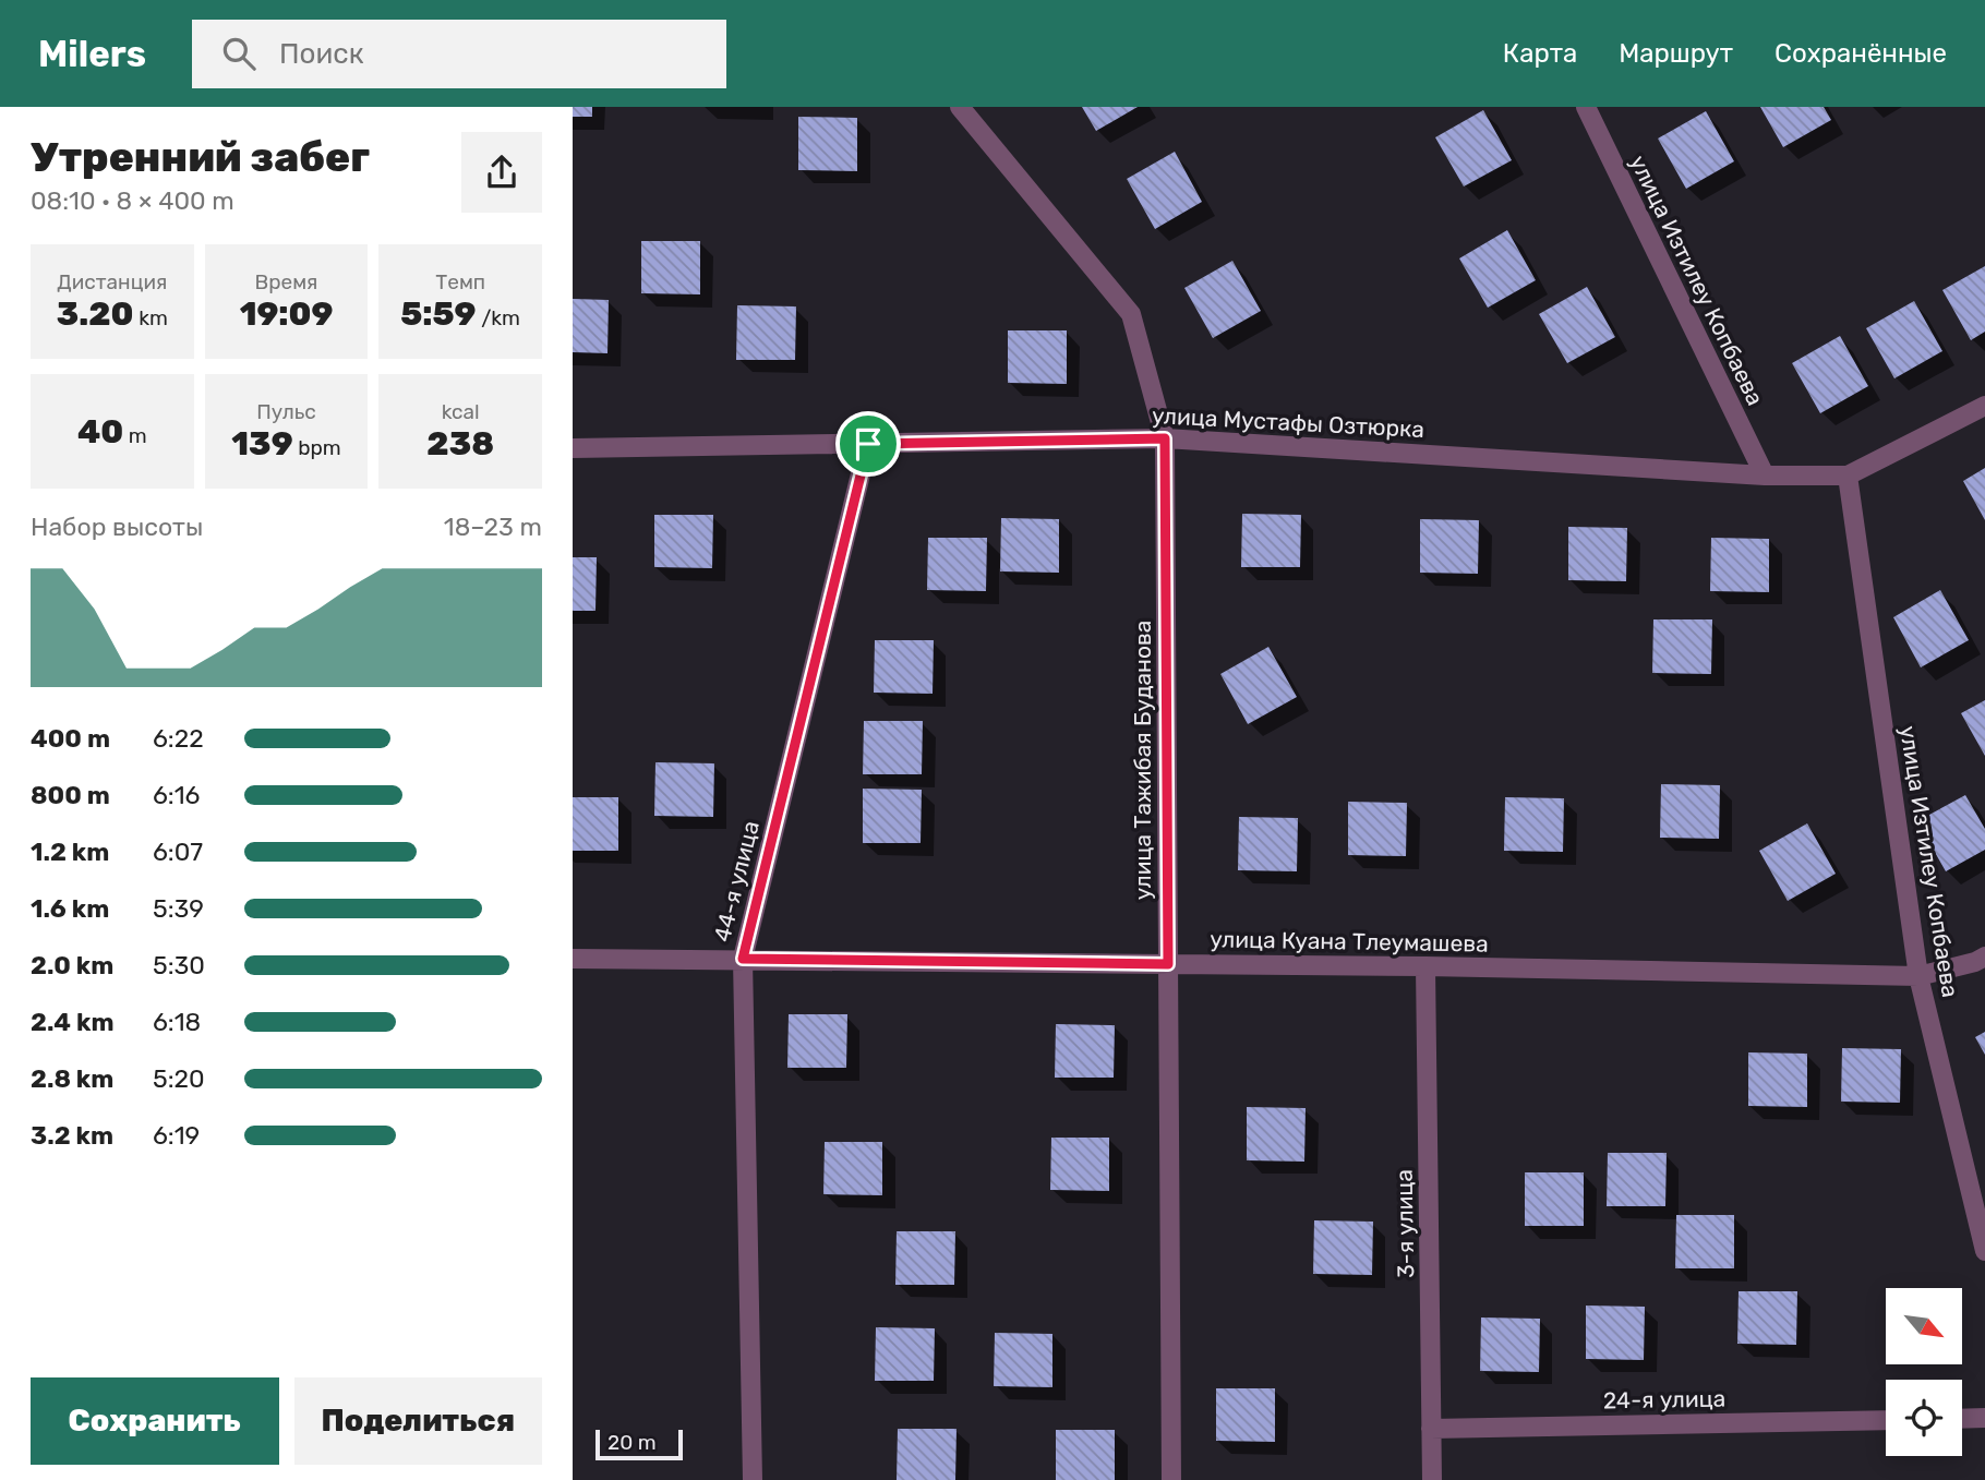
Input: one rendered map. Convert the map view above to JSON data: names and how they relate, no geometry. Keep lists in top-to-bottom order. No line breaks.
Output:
{"streets":{"street":["улица Изтилеу Копбаева","улица Мустафы Озтюрка","улица Тажибая Буданова","44-я улица","улица Куана Тлеумашева","3-я улица","24-я улица"]},"crossings":[["улица Изтилеу Копбаева","улица Мустафы Озтюрка"],["улица Изтилеу Копбаева","улица Куана Тлеумашева"],["улица Мустафы Озтюрка","улица Тажибая Буданова"],["улица Мустафы Озтюрка","44-я улица"],["улица Тажибая Буданова","улица Куана Тлеумашева"],["44-я улица","улица Куана Тлеумашева"],["улица Куана Тлеумашева","3-я улица"],["3-я улица","24-я улица"]],"scale_bar":"20 m","north":"bottom right","page":{"header":"Milers","search":"Поиск","nav":["Карта","Маршрут","Сохранённые"],"heading":["Утренний забег","08:10 · 8 × 400 m"],"stats":[["Дистанция","3.20 km"],["Время","19:09"],["Темп","5:59 /km"],["40 m"],["Пульс","139 bpm"],["kcal","238"]],"chart":["Набор высоты","18–23 m"],"list":[{"name":"400 m","note":"6:22"},{"name":"800 m","note":"6:16"},{"name":"1.2 km","note":"6:07"},{"name":"1.6 km","note":"5:39"},{"name":"2.0 km","note":"5:30"},{"name":"2.4 km","note":"6:18"},{"name":"2.8 km","note":"5:20"},{"name":"3.2 km","note":"6:19"}],"buttons":["Сохранить","Поделиться"],"scale":"20 m"}}
